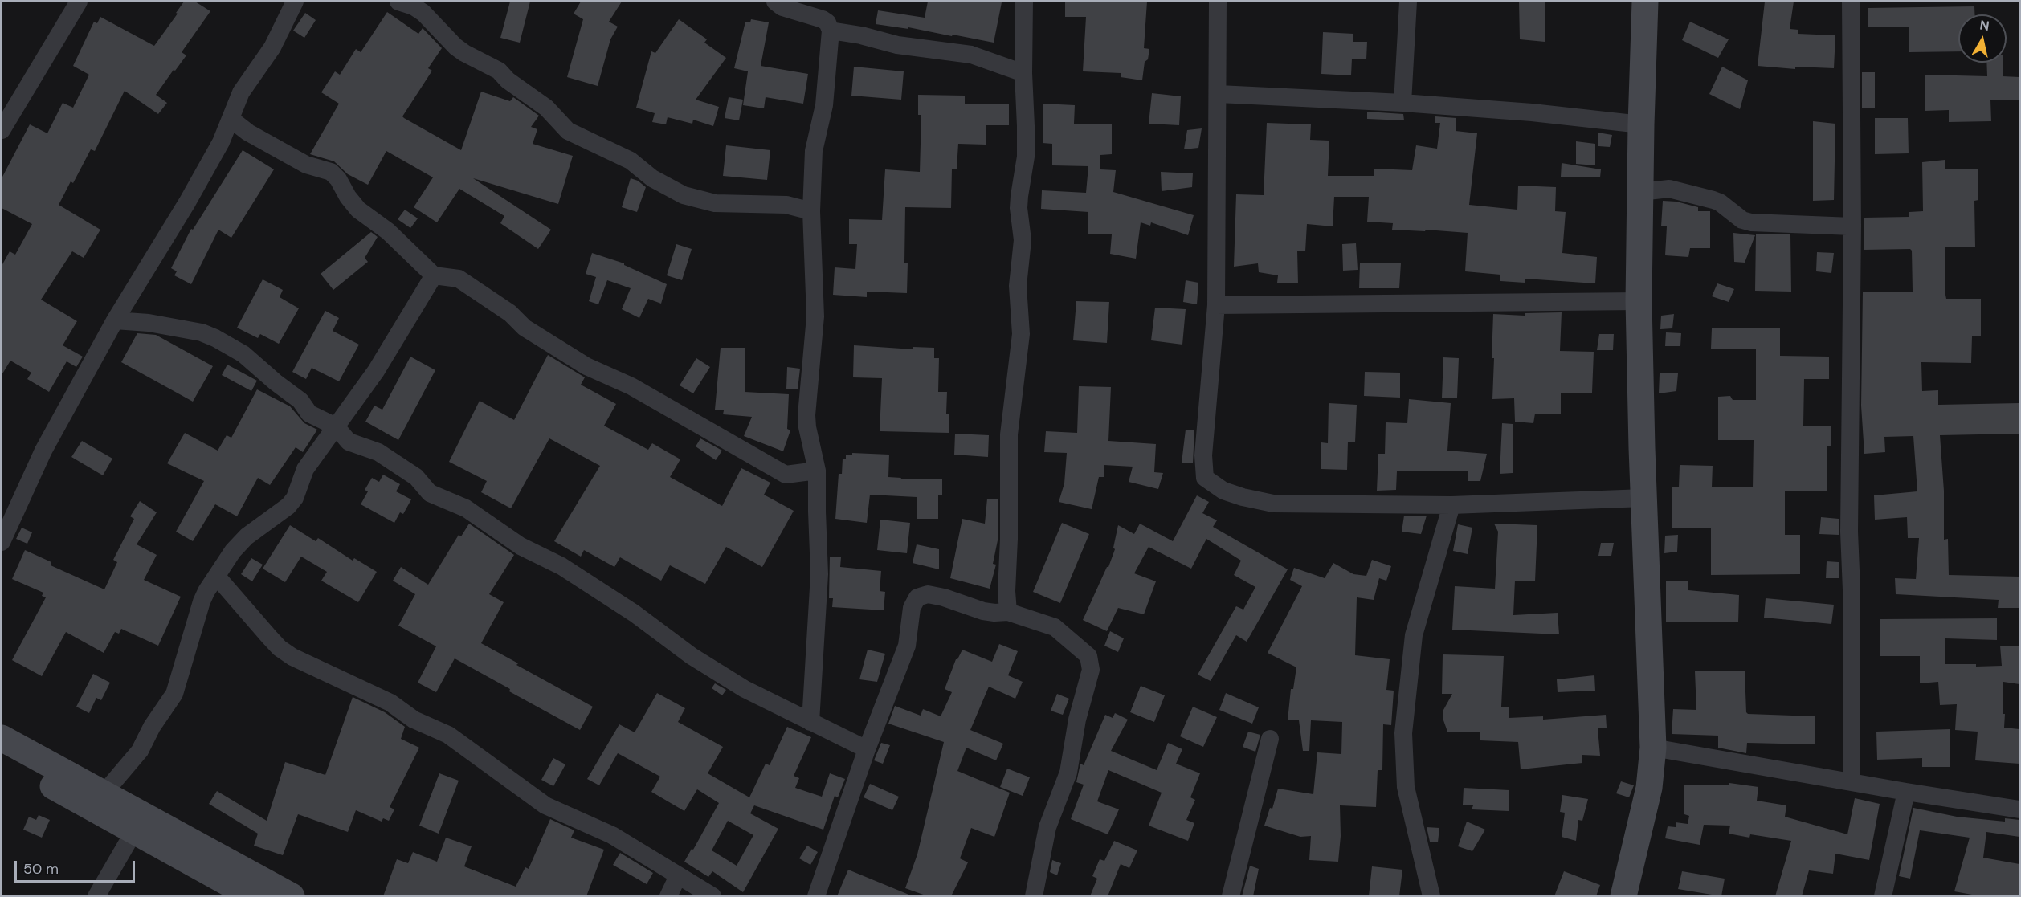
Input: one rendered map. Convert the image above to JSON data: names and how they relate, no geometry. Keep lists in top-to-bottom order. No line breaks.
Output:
{"scale_bar":"50 m","north":"top"}
